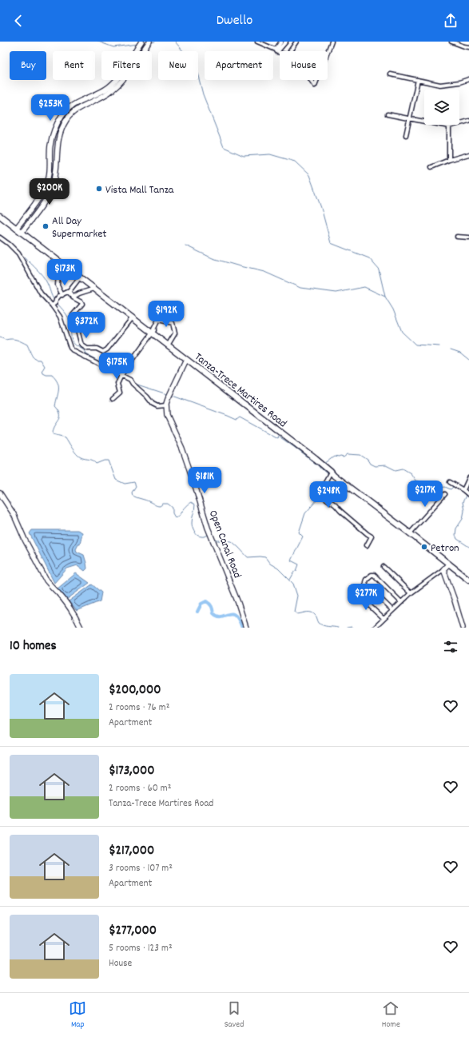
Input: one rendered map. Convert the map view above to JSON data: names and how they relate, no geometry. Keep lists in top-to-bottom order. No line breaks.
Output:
{"streets":{"main road":["Tanza-Trece Martires Road","Open Canal Road"]},"places":["Vista Mall Tanza","All Day Supermarket","Petron"],"page":{"header":"Dwello","chip":["Buy","Rent","Filters","New","Apartment","House"],"price":["$253K","$200K","$173K","$192K","$372K","$175K","$181K","$217K","$248K","$277K"],"heading":"10 homes","list":[{"name":"$200,000","note":"2 rooms · 76 m² · Apartment"},{"name":"$173,000","note":"2 rooms · 60 m² · Tanza-Trece Martires Road"},{"name":"$217,000","note":"3 rooms · 107 m² · Apartment"},{"name":"$277,000","note":"5 rooms · 123 m² · House"}],"tabs":["Map","Saved","Home"]}}
